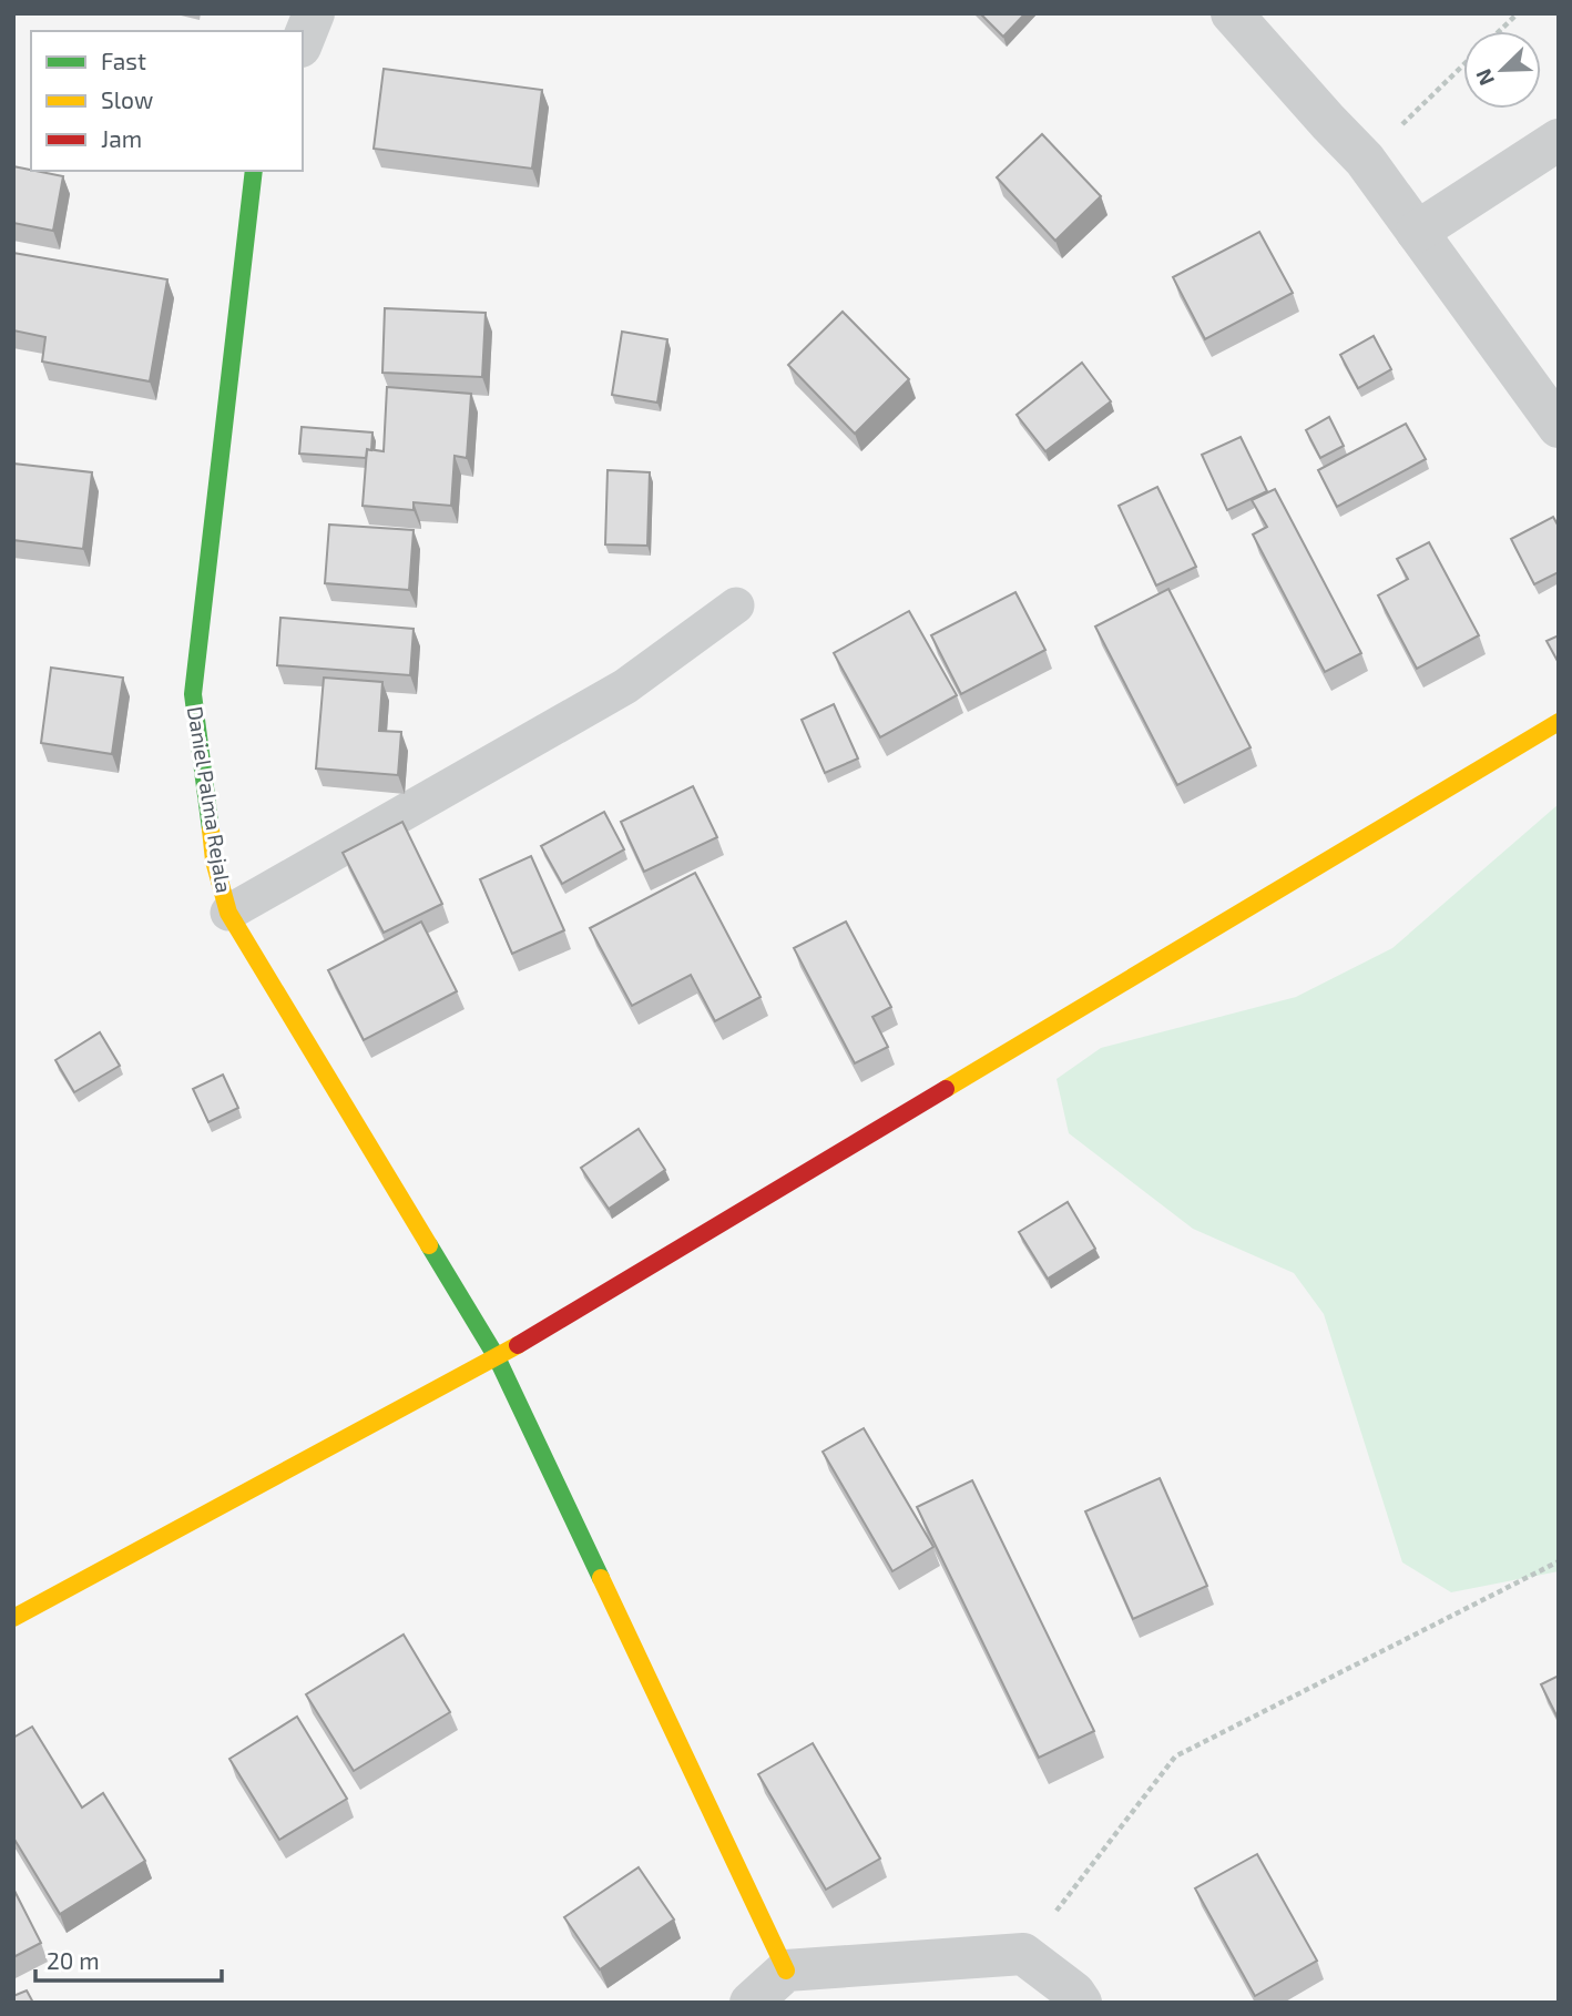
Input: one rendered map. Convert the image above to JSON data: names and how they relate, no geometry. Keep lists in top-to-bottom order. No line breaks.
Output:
{"streets":{"street":["Daniel Palma Rejala"]},"legend":["Fast","Slow","Jam"],"scale_bar":"20 m","north":"bottom left"}
